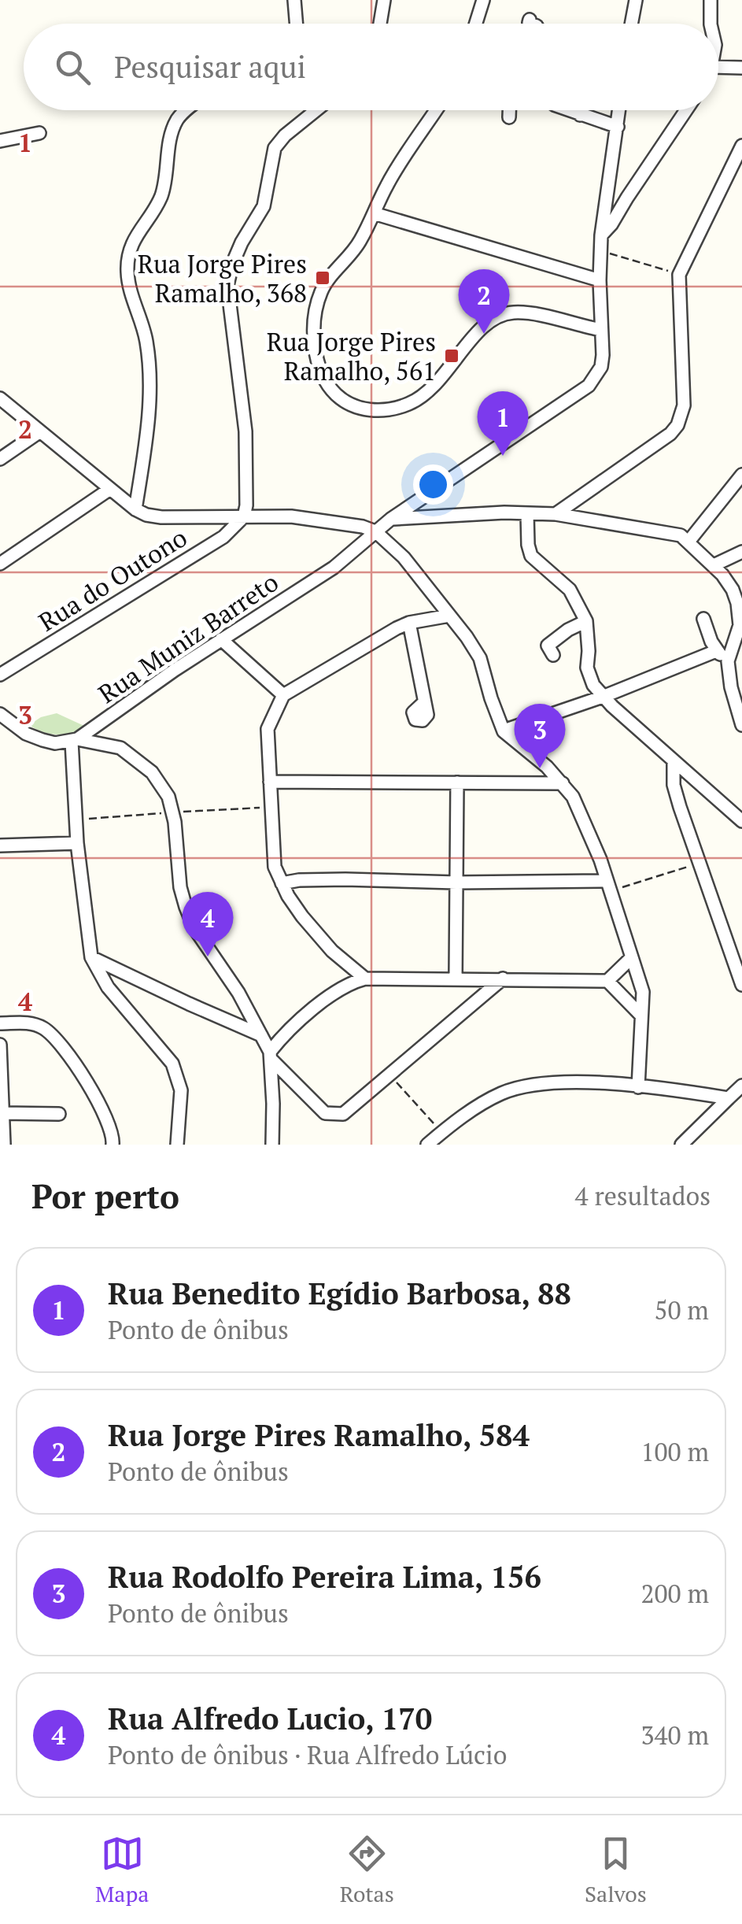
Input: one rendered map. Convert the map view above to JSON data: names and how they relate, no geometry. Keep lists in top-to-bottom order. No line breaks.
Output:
{"streets":{"street":["Rua do Outono","Rua Muniz Barreto"]},"places":{"transit":["Rua Jorge Pires Ramalho, 368","Rua Jorge Pires Ramalho, 561"]},"page":{"search":"Pesquisar aqui","pins":["2","1","3","4"],"heading":["Por perto","4 resultados"],"list":[{"mark":"1","name":"Rua Benedito Egídio Barbosa, 88","note":"Ponto de ônibus","value":"50 m"},{"mark":"2","name":"Rua Jorge Pires Ramalho, 584","note":"Ponto de ônibus","value":"100 m"},{"mark":"3","name":"Rua Rodolfo Pereira Lima, 156","note":"Ponto de ônibus","value":"200 m"},{"mark":"4","name":"Rua Alfredo Lucio, 170","note":"Ponto de ônibus · Rua Alfredo Lúcio","value":"340 m"}],"nav":["Mapa","Rotas","Salvos"]},"grid":{"rows":["1","2","3","4"]}}
